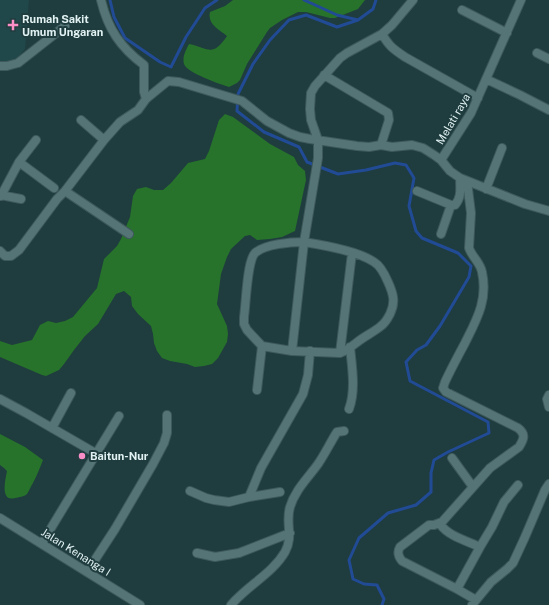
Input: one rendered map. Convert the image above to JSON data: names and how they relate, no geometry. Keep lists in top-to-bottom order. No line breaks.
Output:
{"streets":{"street":["Melati raya","Jalan Kenanga I"]},"places":{"health":["Rumah Sakit Umum Ungaran"],"other":["Baitun-Nur"]}}
